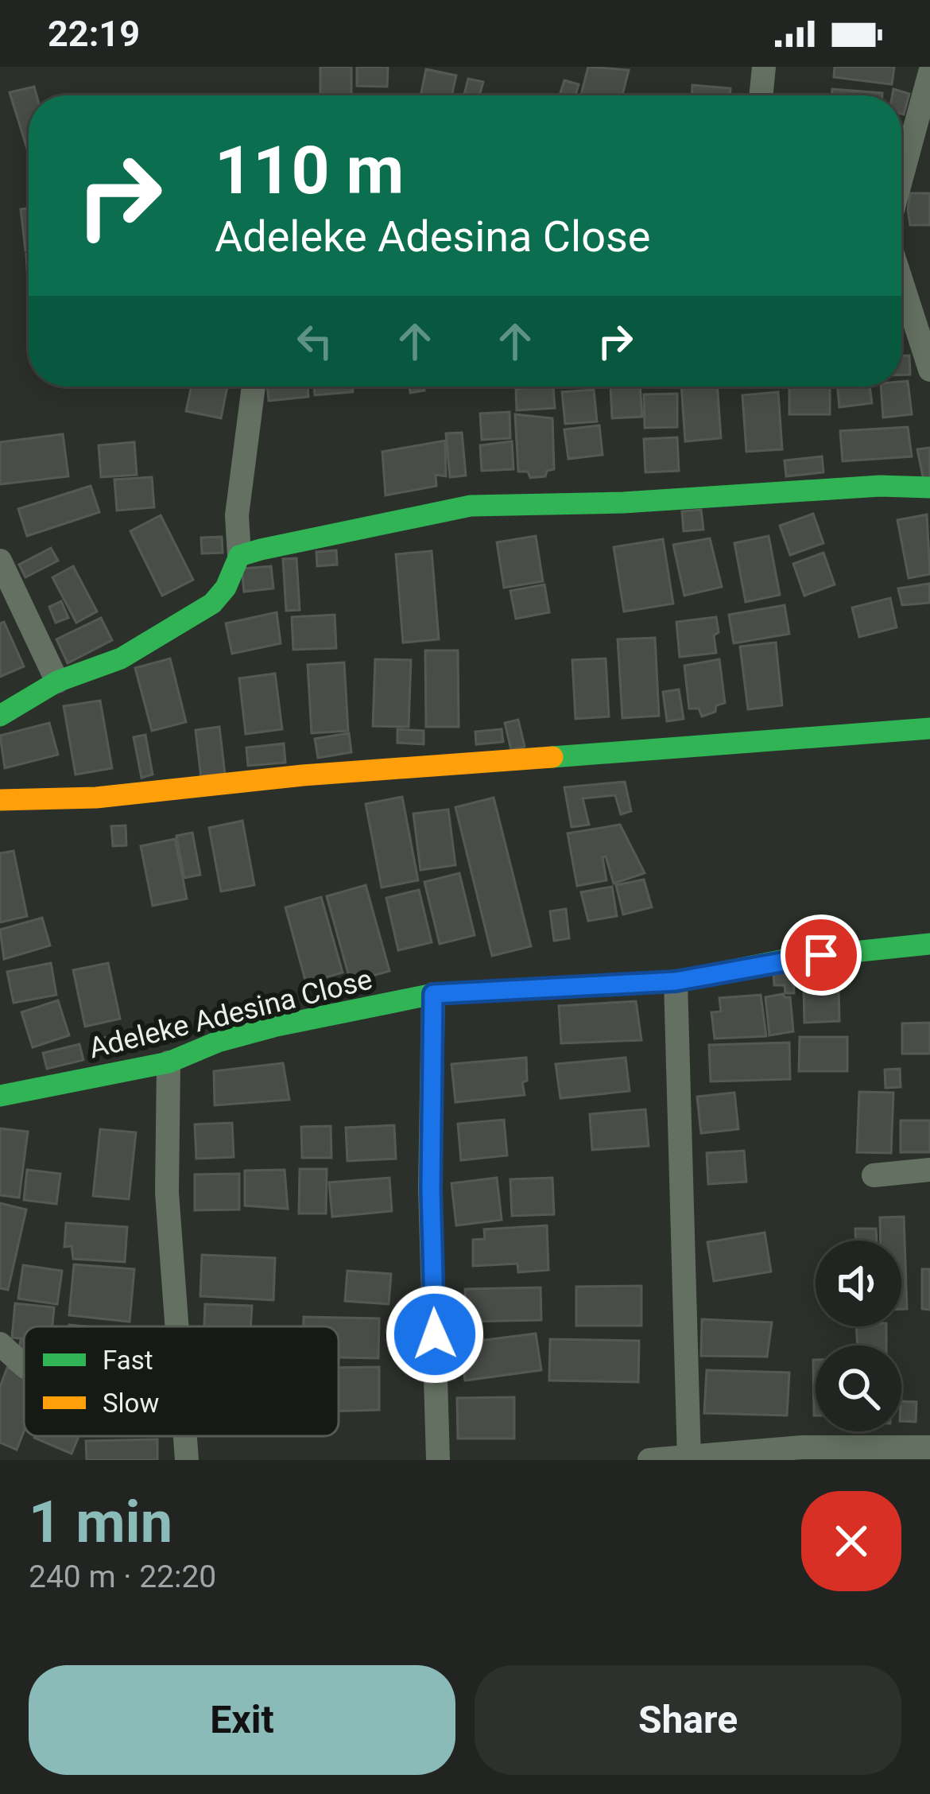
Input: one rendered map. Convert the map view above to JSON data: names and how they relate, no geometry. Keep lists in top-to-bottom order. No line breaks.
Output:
{"streets":{"street":["Adeleke Adesina Close"]},"legend":["Fast","Slow"],"page":{"status":"22:19","turn":["110 m","Adeleke Adesina Close"],"heading":["1 min","240 m · 22:20"],"buttons":["Exit","Share"]}}
